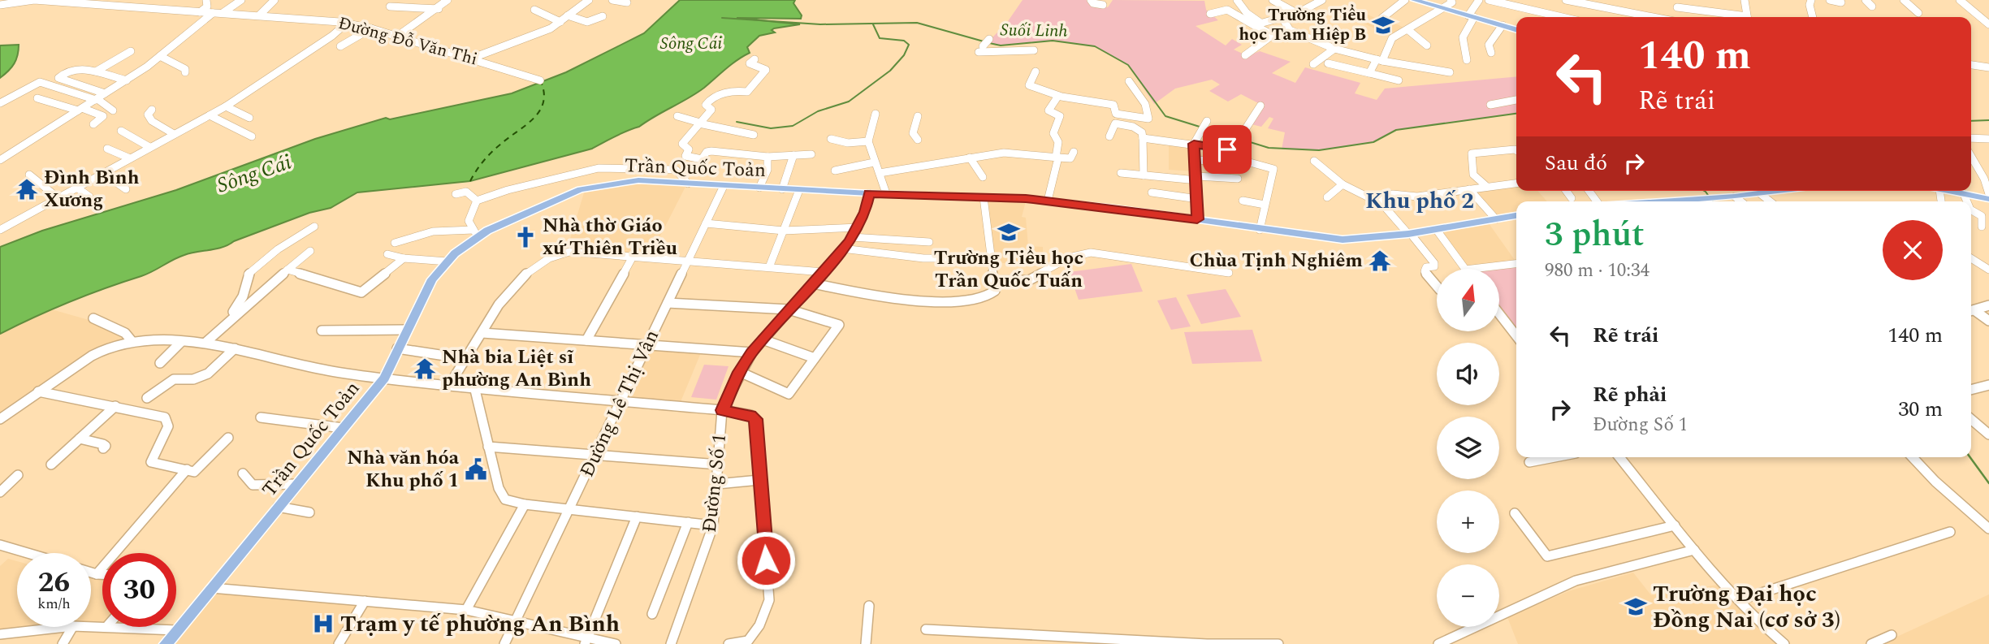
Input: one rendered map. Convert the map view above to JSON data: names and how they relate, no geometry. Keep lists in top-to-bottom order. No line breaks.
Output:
{"streets":{"main road":["Trần Quốc Toản"],"street":["Đường Đỗ Văn Thi","Đường Lê Thị Vân","Đường Số 1"]},"crossings":[["Trần Quốc Toản","Đường Lê Thị Vân"],["Trần Quốc Toản","Đường Số 1"]],"districts":["Khu phố 2"],"water":["Suối Linh","Sông Cái"],"places":{"school or university":["Trường Tiểu học Tam Hiệp B","Trường Tiểu học Trần Quốc Tuấn","Trường Đại học Đồng Nai (cơ sở 3)"],"temple":["Đình Bình Xương","Chùa Tịnh Nghiêm","Nhà bia Liệt sĩ phường An Bình"],"church":["Nhà thờ Giáo xứ Thiên Triều"],"public building":["Nhà văn hóa Khu phố 1"],"hospital":["Trạm y tế phường An Bình"]},"north":"top","page":{"turn":["140 m","Rẽ trái"],"then":"Sau đó","heading":["3 phút","980 m · 10:34"],"map_buttons":["+","−"],"list":[{"name":"Rẽ trái","value":"140 m"},{"name":"Rẽ phải","note":"Đường Số 1","value":"30 m"}],"speed":"26 km/h","limit":"30"}}
